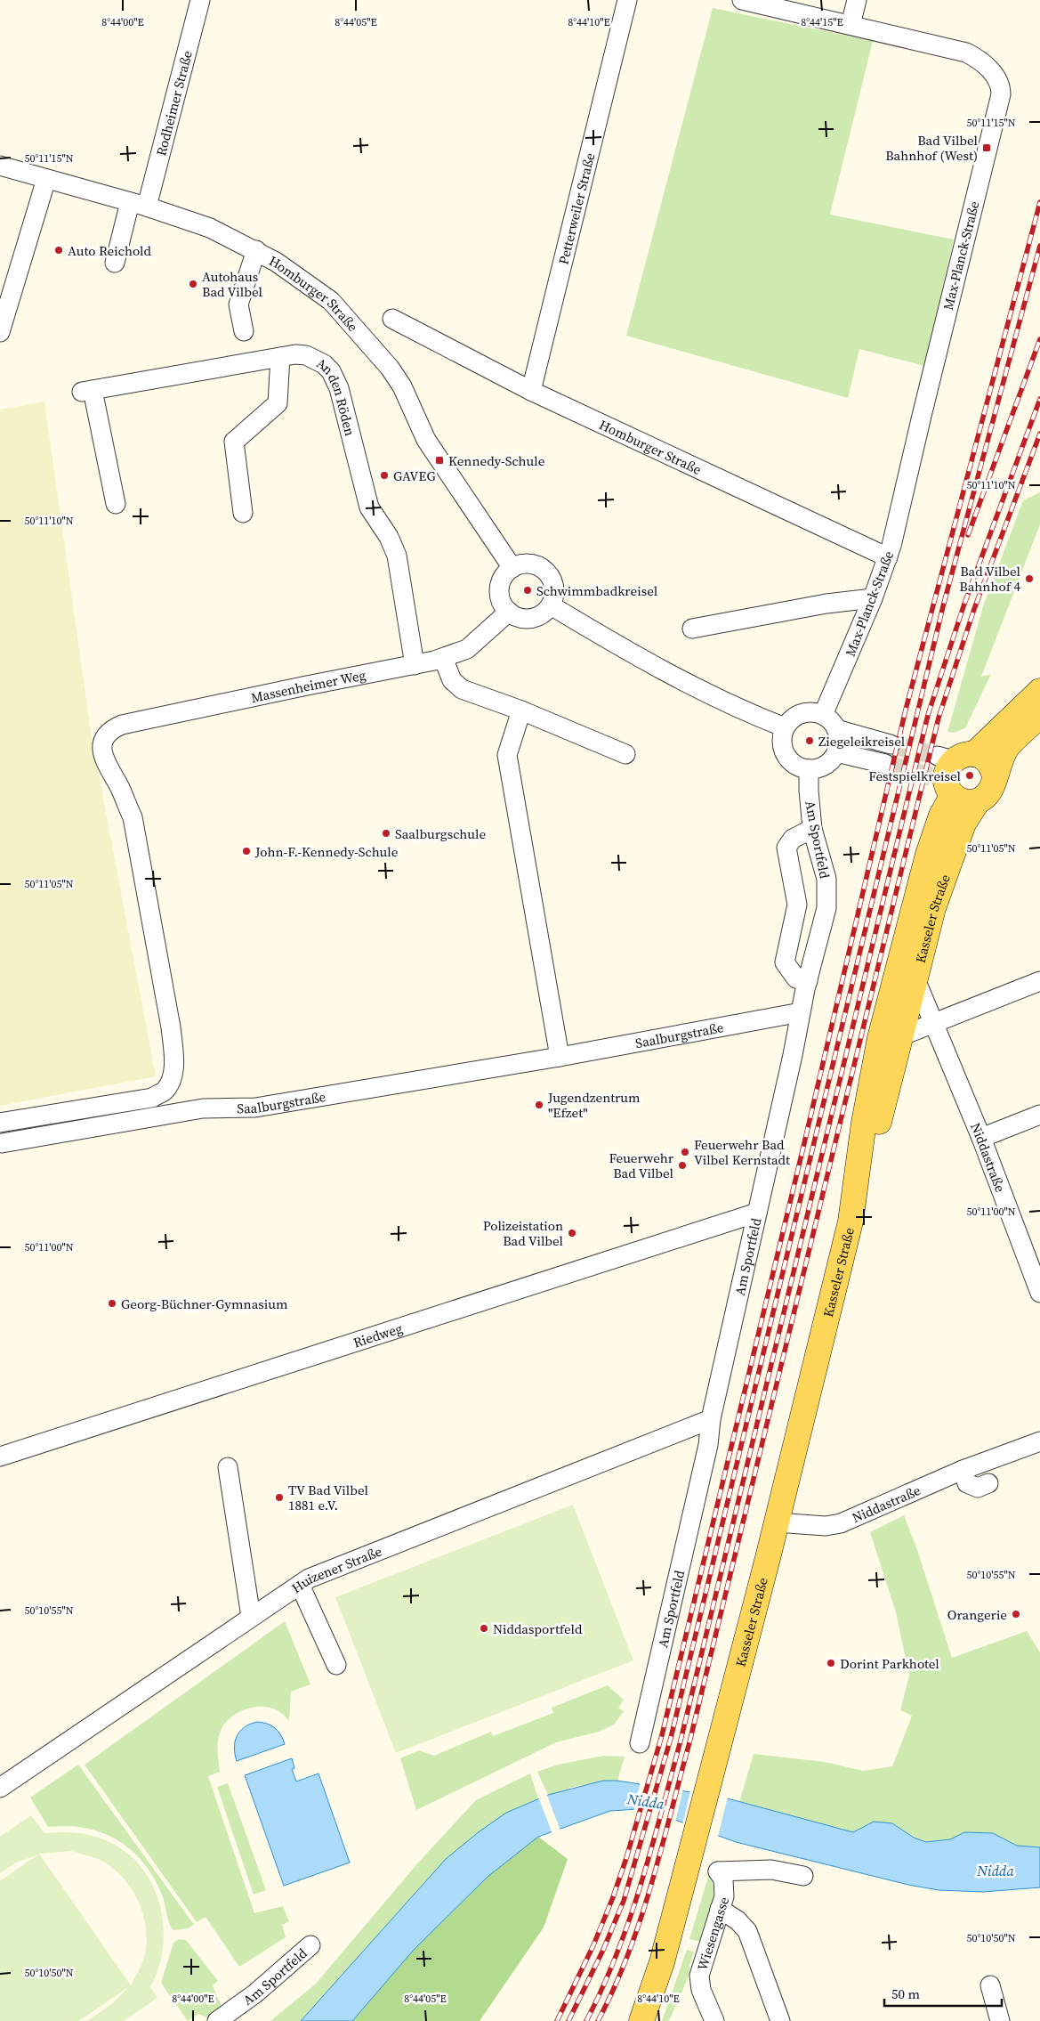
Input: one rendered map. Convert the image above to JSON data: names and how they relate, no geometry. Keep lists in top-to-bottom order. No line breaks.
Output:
{"streets":{"main road":["Kasseler Straße"],"street":["Rodheimer Straße","Petterweiler Straße","Max-Planck-Straße","Homburger Straße","An den Röden","Massenheimer Weg","Am Sportfeld","Saalburgstraße","Niddastraße","Riedweg","Huizener Straße","Wiesengasse"]},"crossings":[["Rodheimer Straße","Homburger Straße"],["Petterweiler Straße","Homburger Straße"],["Max-Planck-Straße","Homburger Straße"],["Max-Planck-Straße","Am Sportfeld"],["Homburger Straße","Massenheimer Weg"],["An den Röden","Massenheimer Weg"],["Am Sportfeld","Saalburgstraße"],["Am Sportfeld","Riedweg"],["Am Sportfeld","Huizener Straße"],["Kasseler Straße","Niddastraße"]],"water":["Nidda"],"places":{"transit":["Bad Vilbel Bahnhof (West)","Kennedy-Schule"],"other":["Auto Reichold","Autohaus Bad Vilbel","GAVEG","Bad Vilbel Bahnhof 4","Schwimmbadkreisel","Ziegeleikreisel","Festspielkreisel","Saalburgschule","John-F.-Kennedy-Schule","Jugendzentrum \"Efzet\"","Feuerwehr Bad Vilbel Kernstadt","Feuerwehr Bad Vilbel","Polizeistation Bad Vilbel","Georg-Büchner-Gymnasium","TV Bad Vilbel 1881 e.V.","Orangerie","Niddasportfeld","Dorint Parkhotel"]},"scale_bar":"50 m","coordinates":["8°44'00\"E","8°44'05\"E","8°44'10\"E","8°44'15\"E","50°11'15\"N","50°11'10\"N","50°11'05\"N","50°11'00\"N","50°10'55\"N","50°10'50\"N"]}
